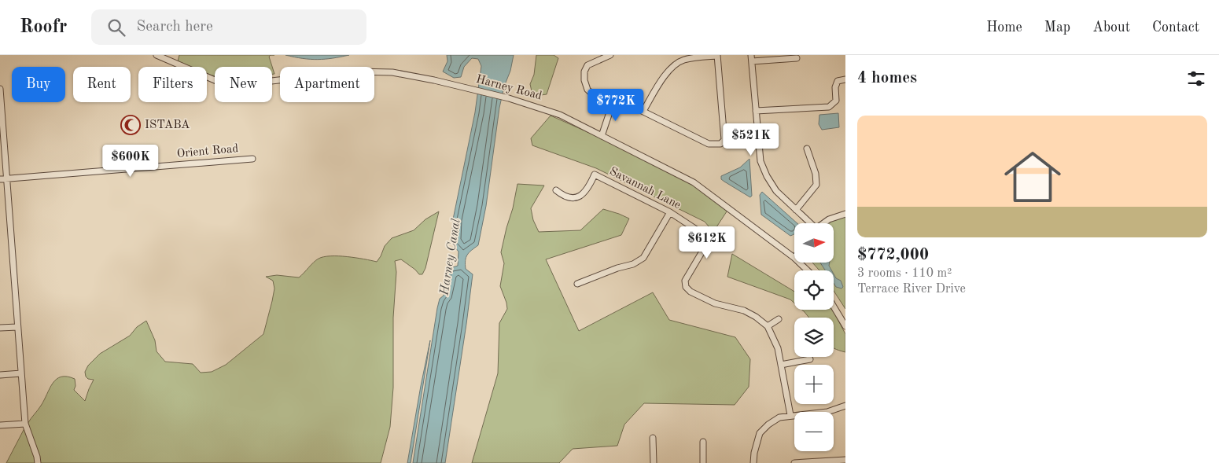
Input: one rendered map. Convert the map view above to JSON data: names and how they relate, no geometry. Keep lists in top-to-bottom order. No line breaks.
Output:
{"streets":{"street":["Harney Road","Orient Road","Savannah Lane"]},"water":["Harney Canal"],"places":{"mosque":["ISTABA"]},"north":"right","page":{"header":"Roofr","search":"Search here","nav":["Home","Map","About","Contact"],"heading":"4 homes","chip":["Buy","Rent","Filters","New","Apartment"],"price":["$772K","$521K","$600K","$612K"],"list":[{"name":"$772,000","note":"3 rooms · 110 m² · Terrace River Drive"}],"map_buttons":["+","−"]}}
